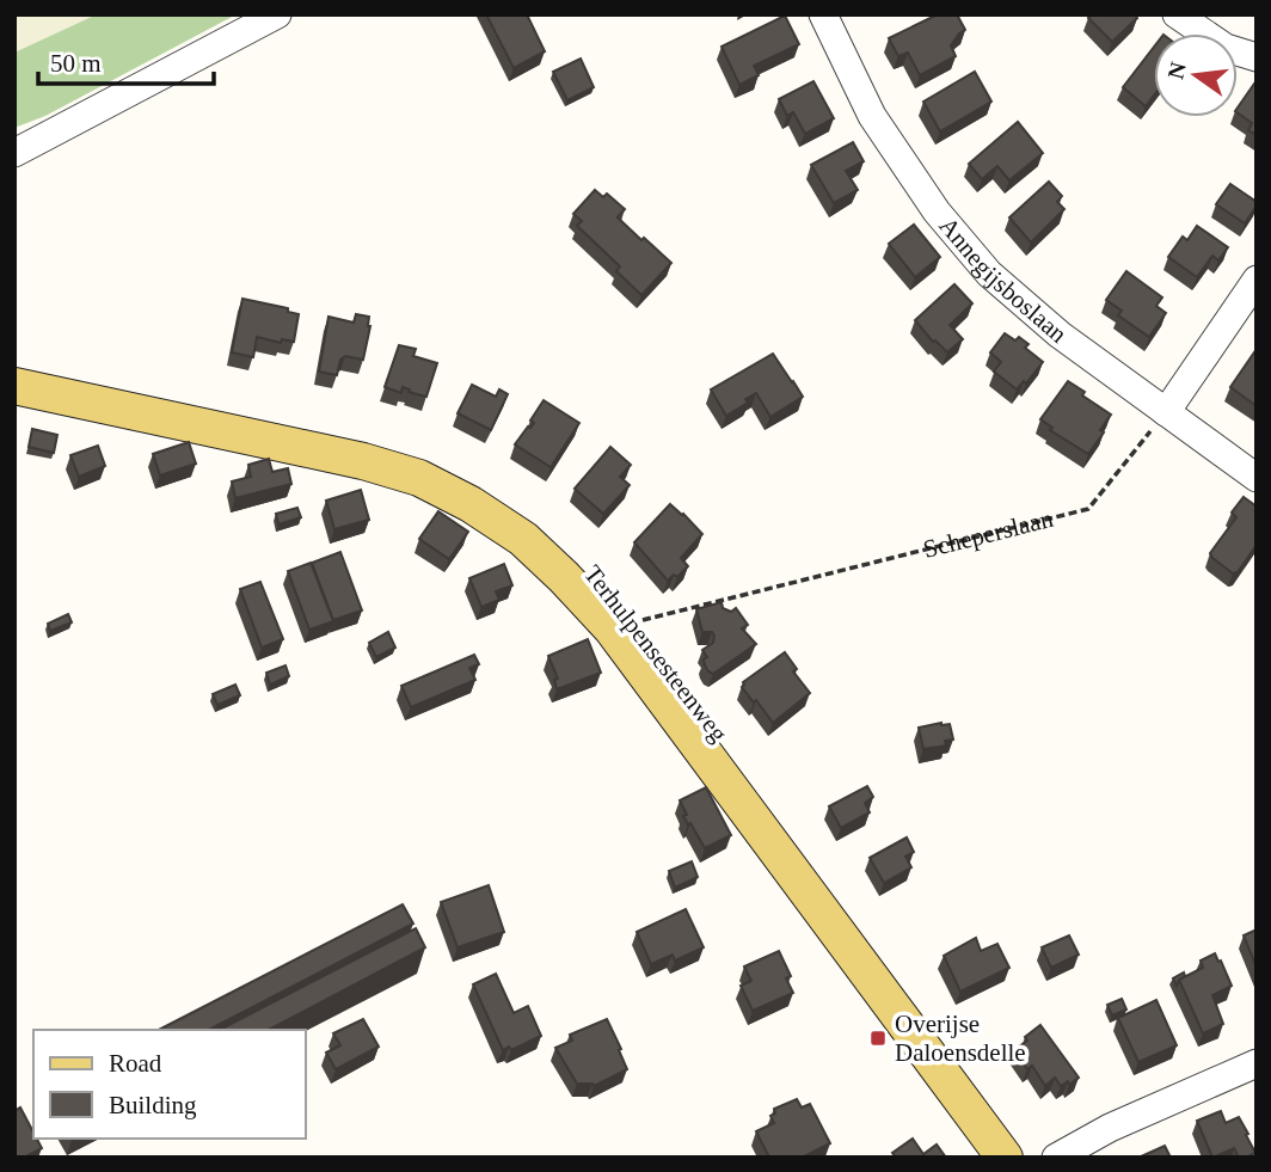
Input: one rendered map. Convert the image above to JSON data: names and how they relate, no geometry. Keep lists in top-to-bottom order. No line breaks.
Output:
{"streets":{"main road":["Terhulpensesteenweg"],"street":["Annegijsboslaan"],"path":["Scheperslaan"]},"crossings":[["Annegijsboslaan","Scheperslaan"],["Scheperslaan","Terhulpensesteenweg"]],"places":{"transit":["Overijse Daloensdelle"]},"legend":["Road","Building"],"scale_bar":"50 m","north":"left"}
